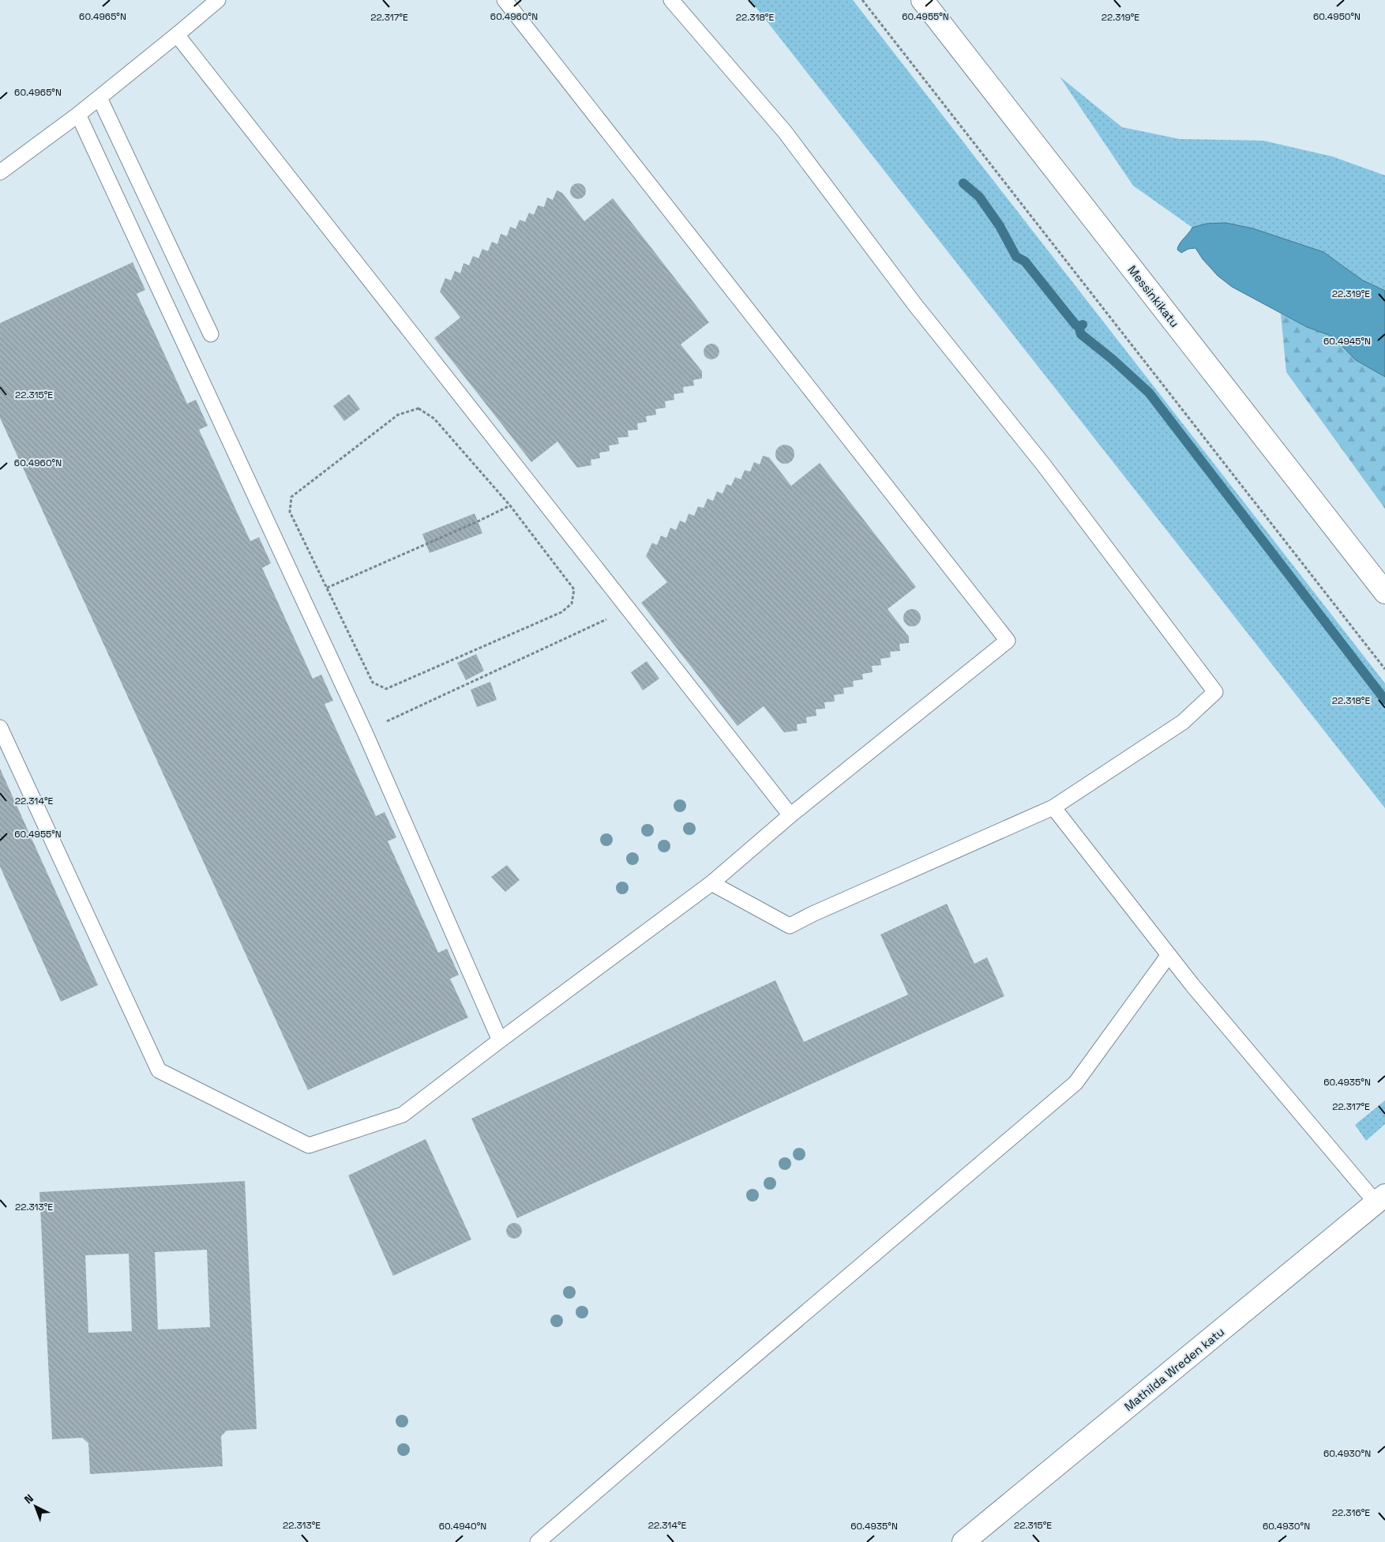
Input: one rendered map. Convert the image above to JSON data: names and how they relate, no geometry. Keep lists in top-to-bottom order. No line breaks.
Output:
{"streets":{"street":["Messinkikatu","Mathilda Wreden katu"]},"north":"top left","coordinates":["60.4965°N","60.4960°N","60.4950°N","60.4955°N","22.317°E","22.318°E","22.319°E","60.4945°N","22.315°E","22.314°E","60.4935°N","22.313°E","60.4930°N","22.316°E","60.4940°N"]}
